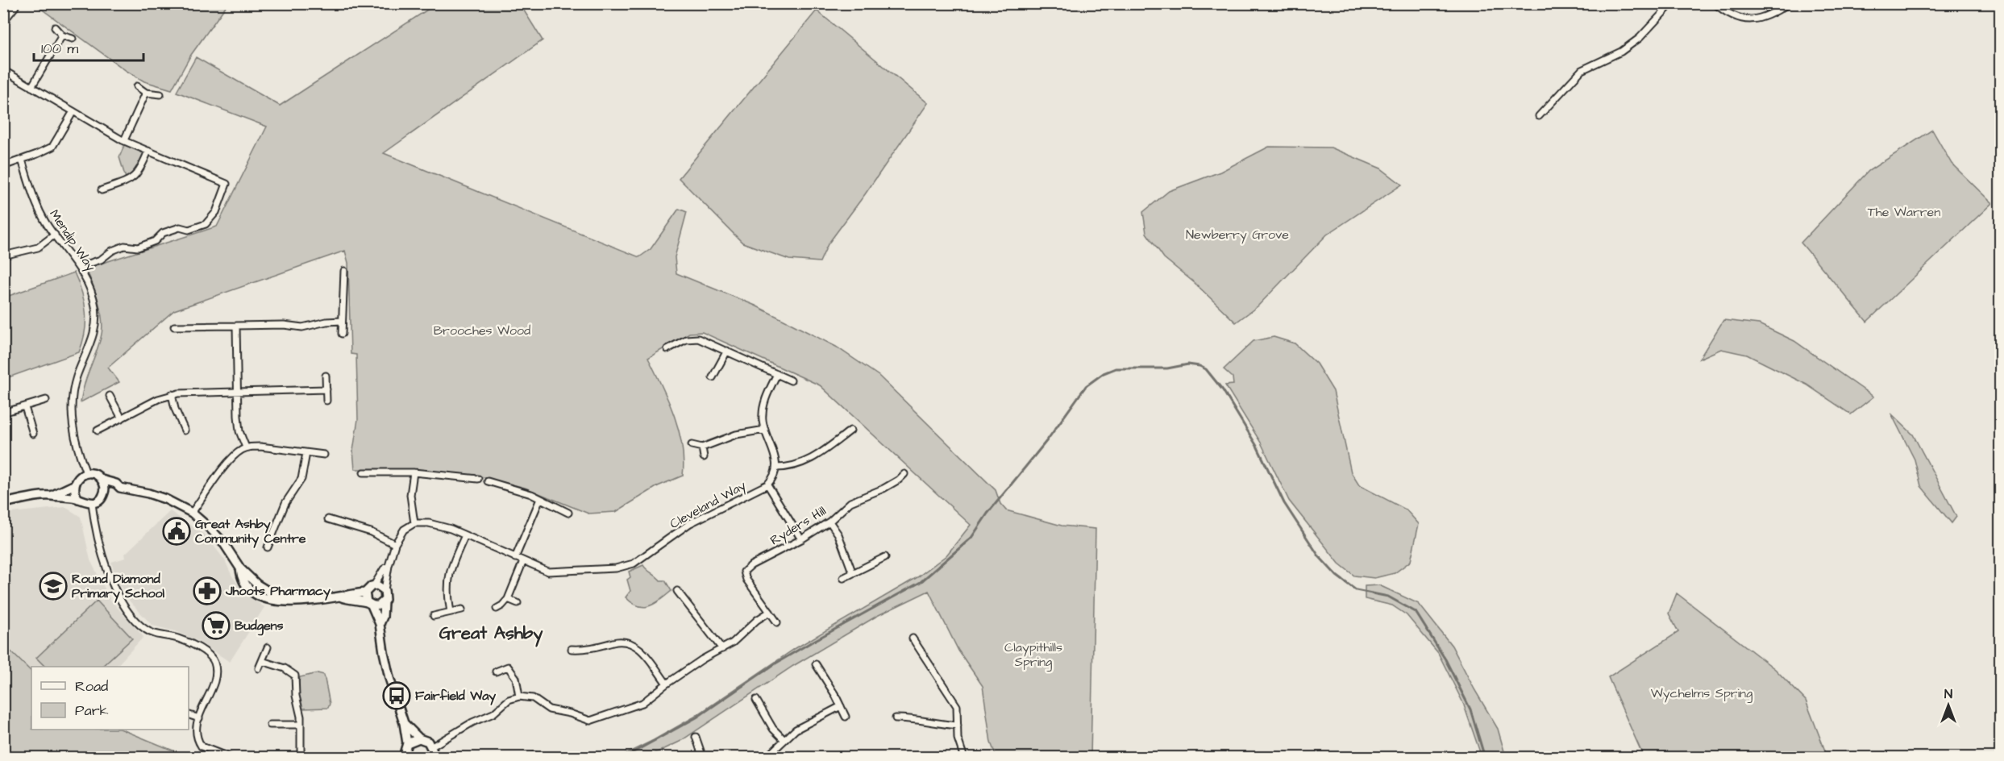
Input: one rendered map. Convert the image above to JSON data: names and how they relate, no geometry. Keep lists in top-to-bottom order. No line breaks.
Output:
{"streets":{"street":["Mendip Way","Cleveland Way","Ryders Hill"]},"districts":["Great Ashby"],"parks":["The Warren","Newberry Grove","Brooches Wood","Claypithills Spring","Wychelms Spring"],"places":{"public building":["Great Ashby Community Centre"],"school or university":["Round Diamond Primary School"],"pharmacy":["Jhoots Pharmacy"],"supermarket":["Budgens"],"bus stop":["Fairfield Way"]},"legend":["Road","Park"],"scale_bar":"100 m","north":"top"}
